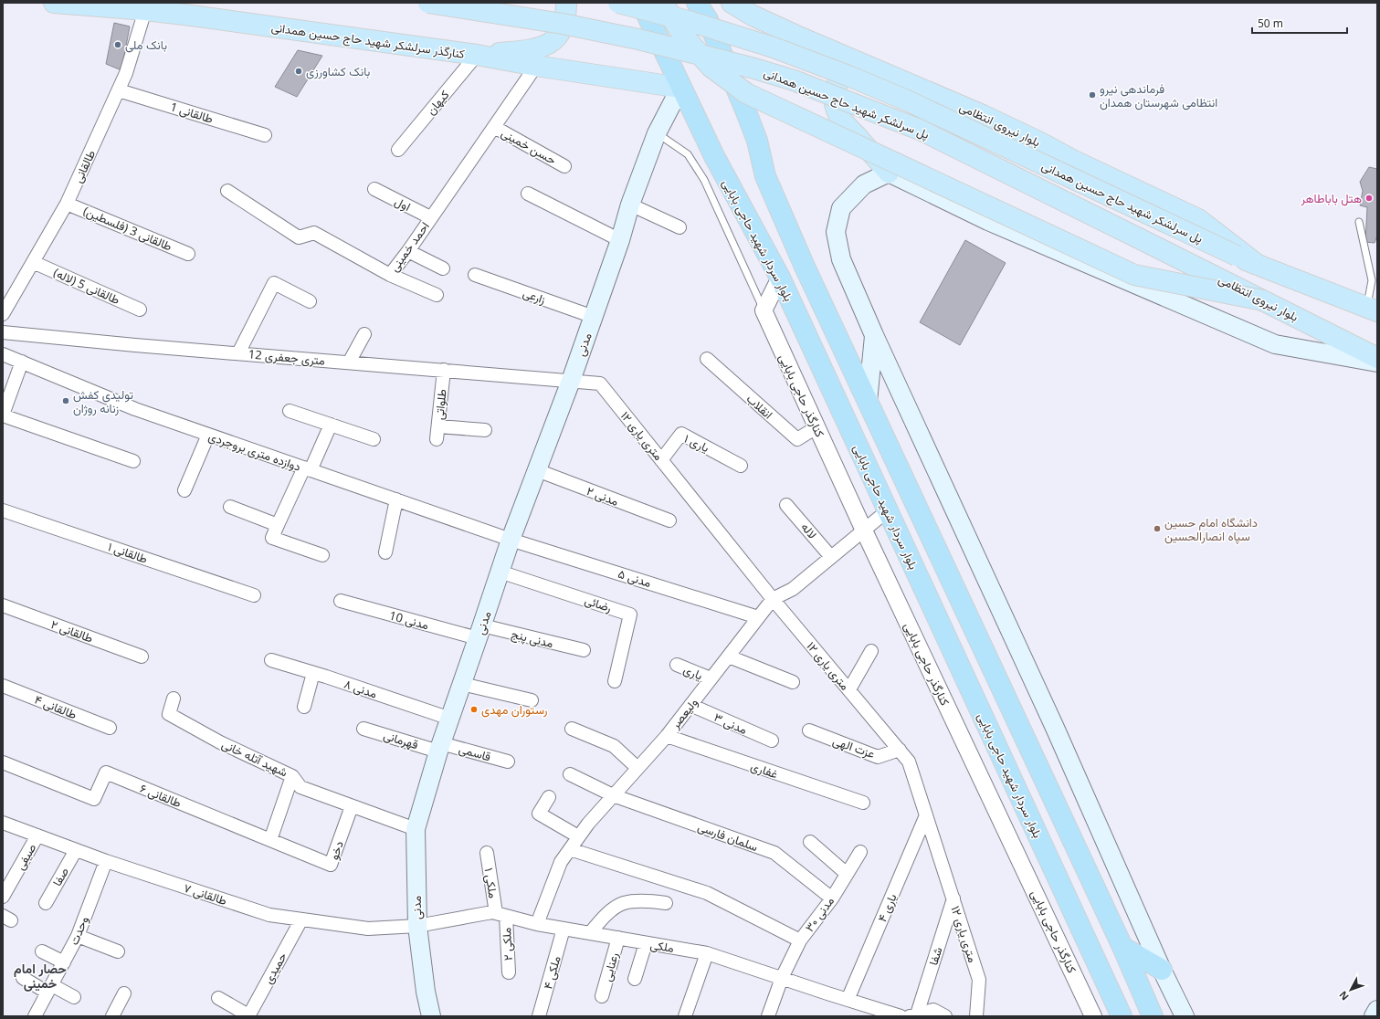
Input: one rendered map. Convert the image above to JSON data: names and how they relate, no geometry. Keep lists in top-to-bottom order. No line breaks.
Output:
{"streets":{"highway":["بلوار سردار شهید حاجی بابایی"],"main road":["کنارگذر سرلشکر شهید حاج حسین همدانی","پل سرلشکر شهید حاج حسین همدانی","بلوار نیروی انتظامی","مدنی"],"street":["کیهان","طالقانی 1","حسن خمینی","طالقانی","اول","طالقانی 3 (فلسطین)","احمد خمینی","طالقانی 5 (لاله)","زارعی","12 متری جعفری","کنارگذر حاجی بابایی","طلواتی","انقلاب","۱۲ متری یاری","یاری ۱","دوازده متری بروجردی","مدنی ۲","لاله","طالقانی ۱","مدنی ۵","رضائی","مدنی 10","طالقانی ۲","مدنی پنج","یاری","مدنی ۸","طالقانی ۴","ولیعصر","مدنی ۳","قهرمانی","عزت الهی","قاسمی","شهید آتله خانی","غفاری","طالقانی ۶","سلمان فارسی","دخو","صیفی","صفا","ملکی ۱","طالقانی ۷","یاری ۴","مدنی ۳۰","وحدت","ملکی ۲","ملکی","شفا","رعنایی","حمیدی","ملکی ۴"]},"crossings":[["کنارگذر سرلشکر شهید حاج حسین همدانی","کیهان"],["کنارگذر سرلشکر شهید حاج حسین همدانی","طالقانی"],["کنارگذر سرلشکر شهید حاج حسین همدانی","بلوار سردار شهید حاجی بابایی"],["کنارگذر سرلشکر شهید حاج حسین همدانی","احمد خمینی"],["کنارگذر سرلشکر شهید حاج حسین همدانی","مدنی"],["پل سرلشکر شهید حاج حسین همدانی","بلوار نیروی انتظامی"],["طالقانی 1","طالقانی"],["حسن خمینی","احمد خمینی"],["طالقانی","طالقانی 3 (فلسطین)"],["طالقانی","طالقانی 5 (لاله)"],["اول","احمد خمینی"],["بلوار سردار شهید حاجی بابایی","مدنی"],["بلوار سردار شهید حاجی بابایی","ولیعصر"],["زارعی","مدنی"],["مدنی","12 متری جعفری"],["مدنی","۱۲ متری یاری"],["مدنی","دوازده متری بروجردی"],["مدنی","مدنی ۲"],["مدنی","مدنی ۵"],["مدنی","رضائی"],["مدنی","مدنی 10"],["مدنی","مدنی پنج"],["مدنی","مدنی ۸"],["مدنی","قهرمانی"],["مدنی","قاسمی"],["مدنی","شهید آتله خانی"],["مدنی","طالقانی ۷"],["مدنی","ملکی"],["12 متری جعفری","طلواتی"],["12 متری جعفری","۱۲ متری یاری"],["کنارگذر حاجی بابایی","انقلاب"],["کنارگذر حاجی بابایی","ولیعصر"],["۱۲ متری یاری","یاری ۱"],["۱۲ متری یاری","ولیعصر"],["۱۲ متری یاری","عزت الهی"],["۱۲ متری یاری","یاری ۴"],["۱۲ متری یاری","شفا"],["دوازده متری بروجردی","مدنی ۵"],["لاله","ولیعصر"],["مدنی ۵","ولیعصر"],["مدنی 10","مدنی پنج"],["یاری","ولیعصر"],["ولیعصر","مدنی ۳"],["ولیعصر","غفاری"],["ولیعصر","سلمان فارسی"],["ولیعصر","ملکی"],["قهرمانی","قاسمی"],["شهید آتله خانی","دخو"],["طالقانی ۶","دخو"],["سلمان فارسی","مدنی ۳۰"],["صیفی","طالقانی ۷"],["صفا","طالقانی ۷"],["ملکی ۱","ملکی ۲"],["ملکی ۱","ملکی"],["طالقانی ۷","وحدت"],["طالقانی ۷","ملکی"],["طالقانی ۷","حمیدی"],["یاری ۴","ملکی"],["مدنی ۳۰","ملکی"],["ملکی ۲","ملکی"],["ملکی","رعنایی"],["ملکی","ملکی ۴"]],"districts":["حصار امام خمینی"],"places":["بانک ملی","بانک کشاورزی","فرماندهی نیرو انتظامی شهرستان همدان","هتل باباطاهر","تولیدی کفش زنانه روژان","دانشگاه امام حسین سپاه انصارالحسین","رستوران مهدی"],"scale_bar":"50 m","north":"bottom left"}
